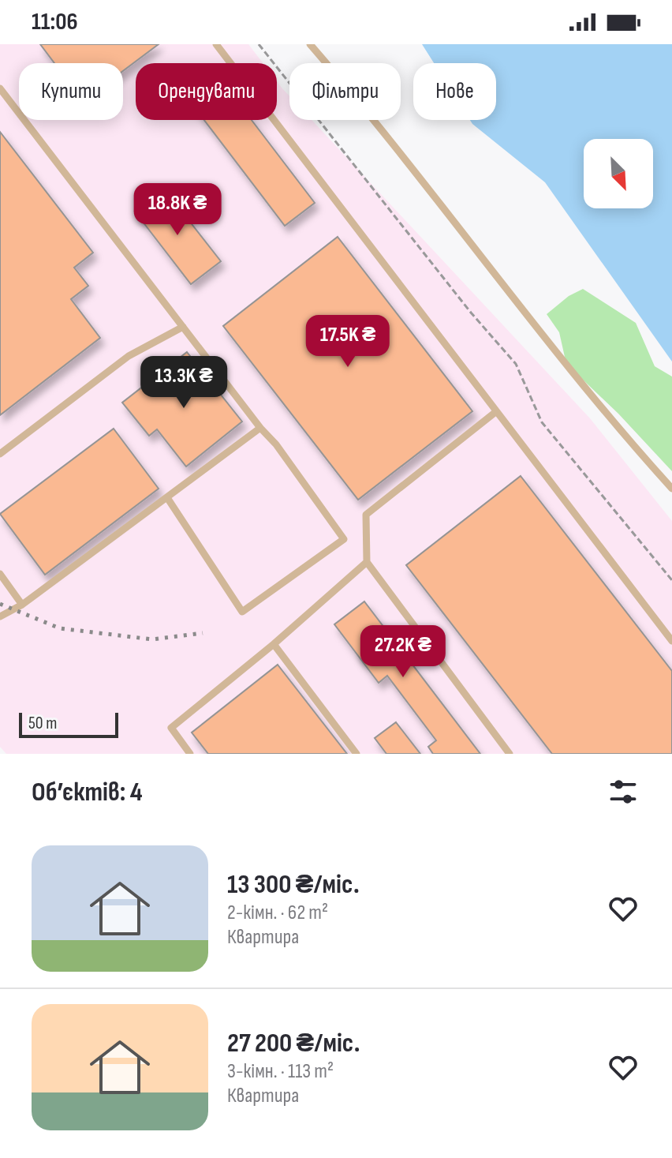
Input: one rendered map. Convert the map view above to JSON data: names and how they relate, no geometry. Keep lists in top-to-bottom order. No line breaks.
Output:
{"scale_bar":"50 m","north":"bottom right","page":{"status":"11:06","chip":["Купити","Орендувати","Фільтри","Нове"],"price":["18.8K ₴","17.5K ₴","13.3K ₴","27.2K ₴"],"scale":"50 m","heading":"Об’єктів: 4","list":[{"name":"13 300 ₴/міс.","note":"2-кімн. · 62 m² · Квартира"},{"name":"27 200 ₴/міс.","note":"3-кімн. · 113 m² · Квартира"}]}}
